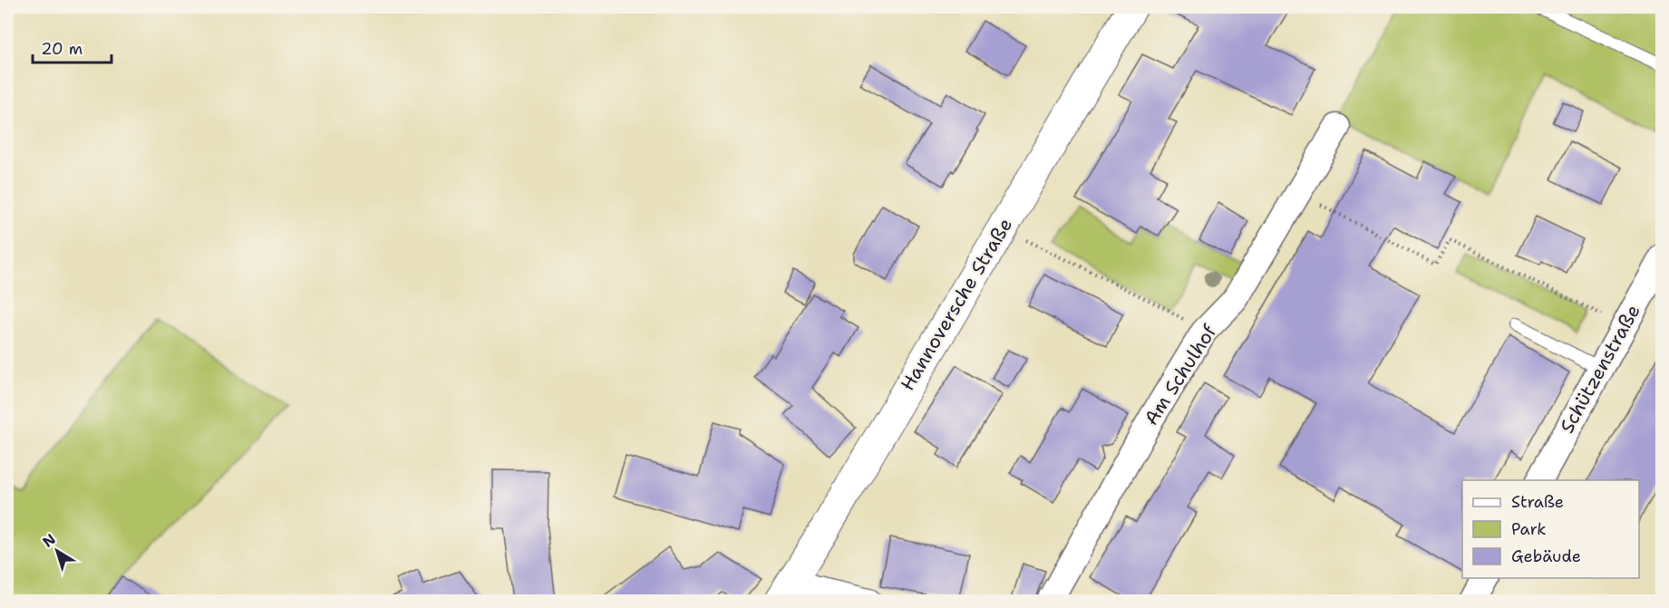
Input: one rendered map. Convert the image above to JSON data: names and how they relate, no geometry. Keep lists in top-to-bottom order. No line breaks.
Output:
{"streets":{"street":["Hannoversche Straße","Schützenstraße","Am Schulhof"]},"legend":["Straße","Park","Gebäude"],"scale_bar":"20 m","north":"top left"}
